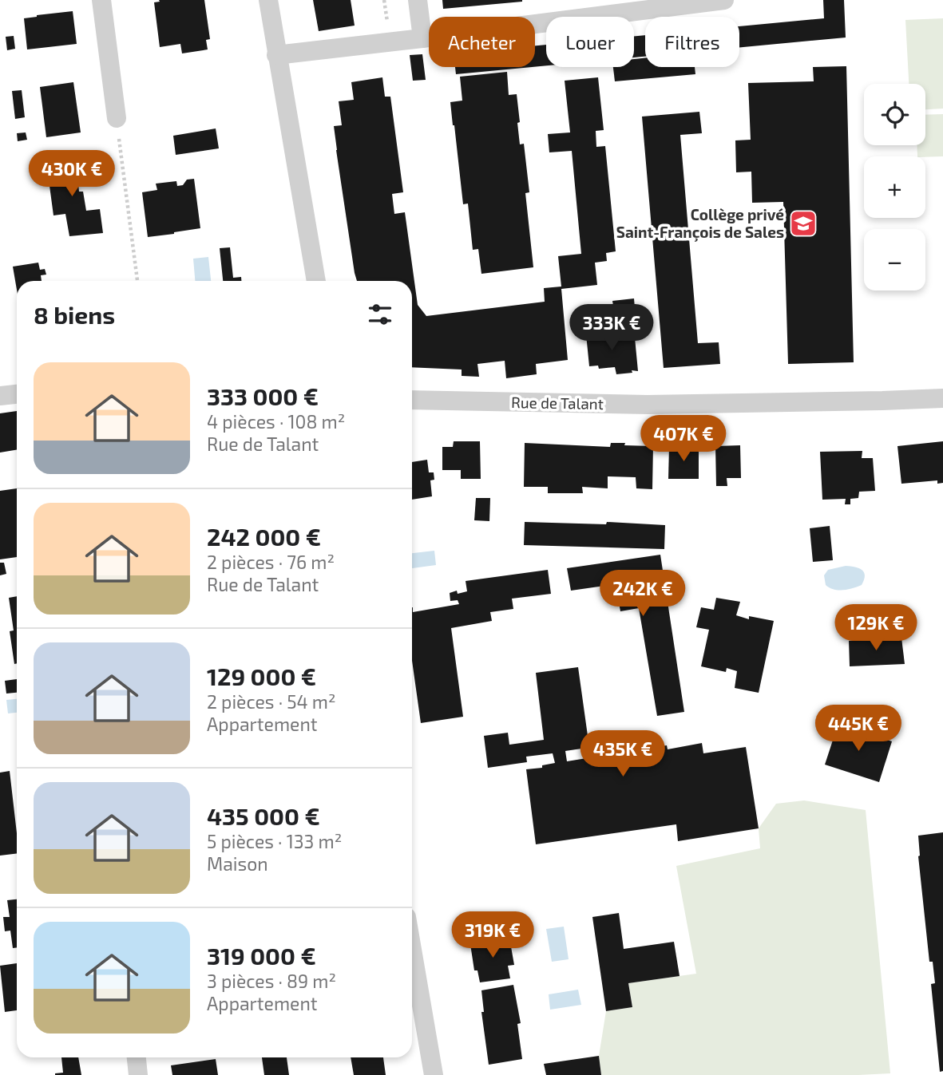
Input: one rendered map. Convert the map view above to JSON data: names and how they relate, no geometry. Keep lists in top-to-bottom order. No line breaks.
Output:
{"streets":{"street":["Rue de Talant"]},"places":{"school or university":["Collège privé Saint-François de Sales"]},"page":{"chip":["Acheter","Louer","Filtres"],"map_buttons":["+","−"],"price":["430K €","333K €","407K €","242K €","129K €","445K €","435K €","319K €"],"heading":"8 biens","list":[{"name":"333 000 €","note":"4 pièces · 108 m² · Rue de Talant"},{"name":"242 000 €","note":"2 pièces · 76 m² · Rue de Talant"},{"name":"129 000 €","note":"2 pièces · 54 m² · Appartement"},{"name":"435 000 €","note":"5 pièces · 133 m² · Maison"},{"name":"319 000 €","note":"3 pièces · 89 m² · Appartement"}]}}
